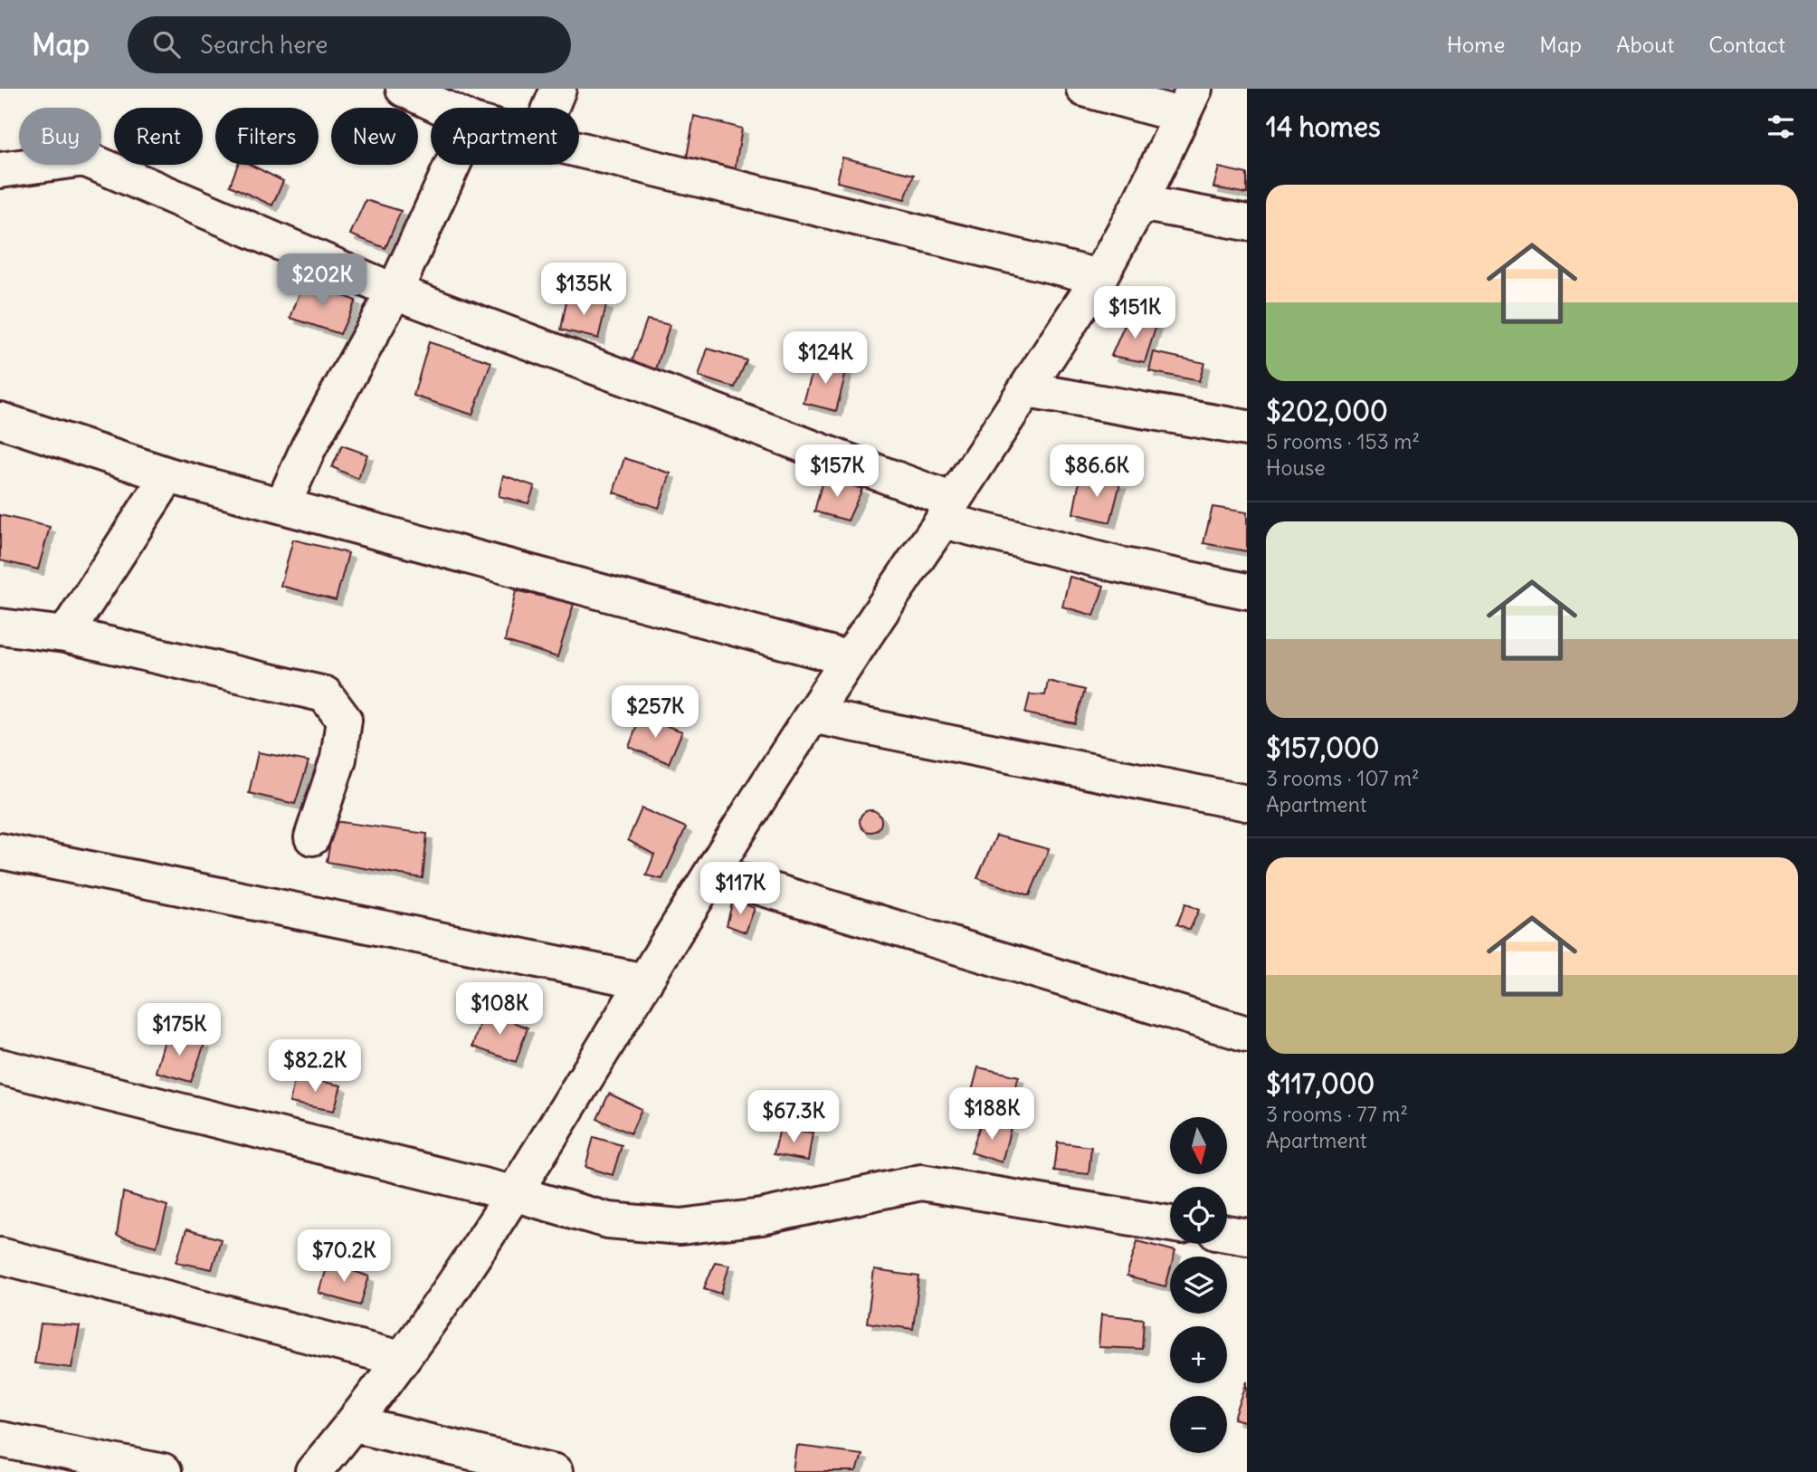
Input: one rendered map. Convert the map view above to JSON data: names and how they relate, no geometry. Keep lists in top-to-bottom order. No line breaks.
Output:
{"north":"bottom","page":{"header":"Map","search":"Search here","nav":["Home","Map","About","Contact"],"heading":"14 homes","chip":["Buy","Rent","Filters","New","Apartment"],"list":[{"name":"$202,000","note":"5 rooms · 153 m² · House"},{"name":"$157,000","note":"3 rooms · 107 m² · Apartment"},{"name":"$117,000","note":"3 rooms · 77 m² · Apartment"}],"price":["$202K","$135K","$151K","$124K","$157K","$86.6K","$257K","$117K","$108K","$175K","$82.2K","$188K","$67.3K","$70.2K"],"map_buttons":["+","−"]}}
